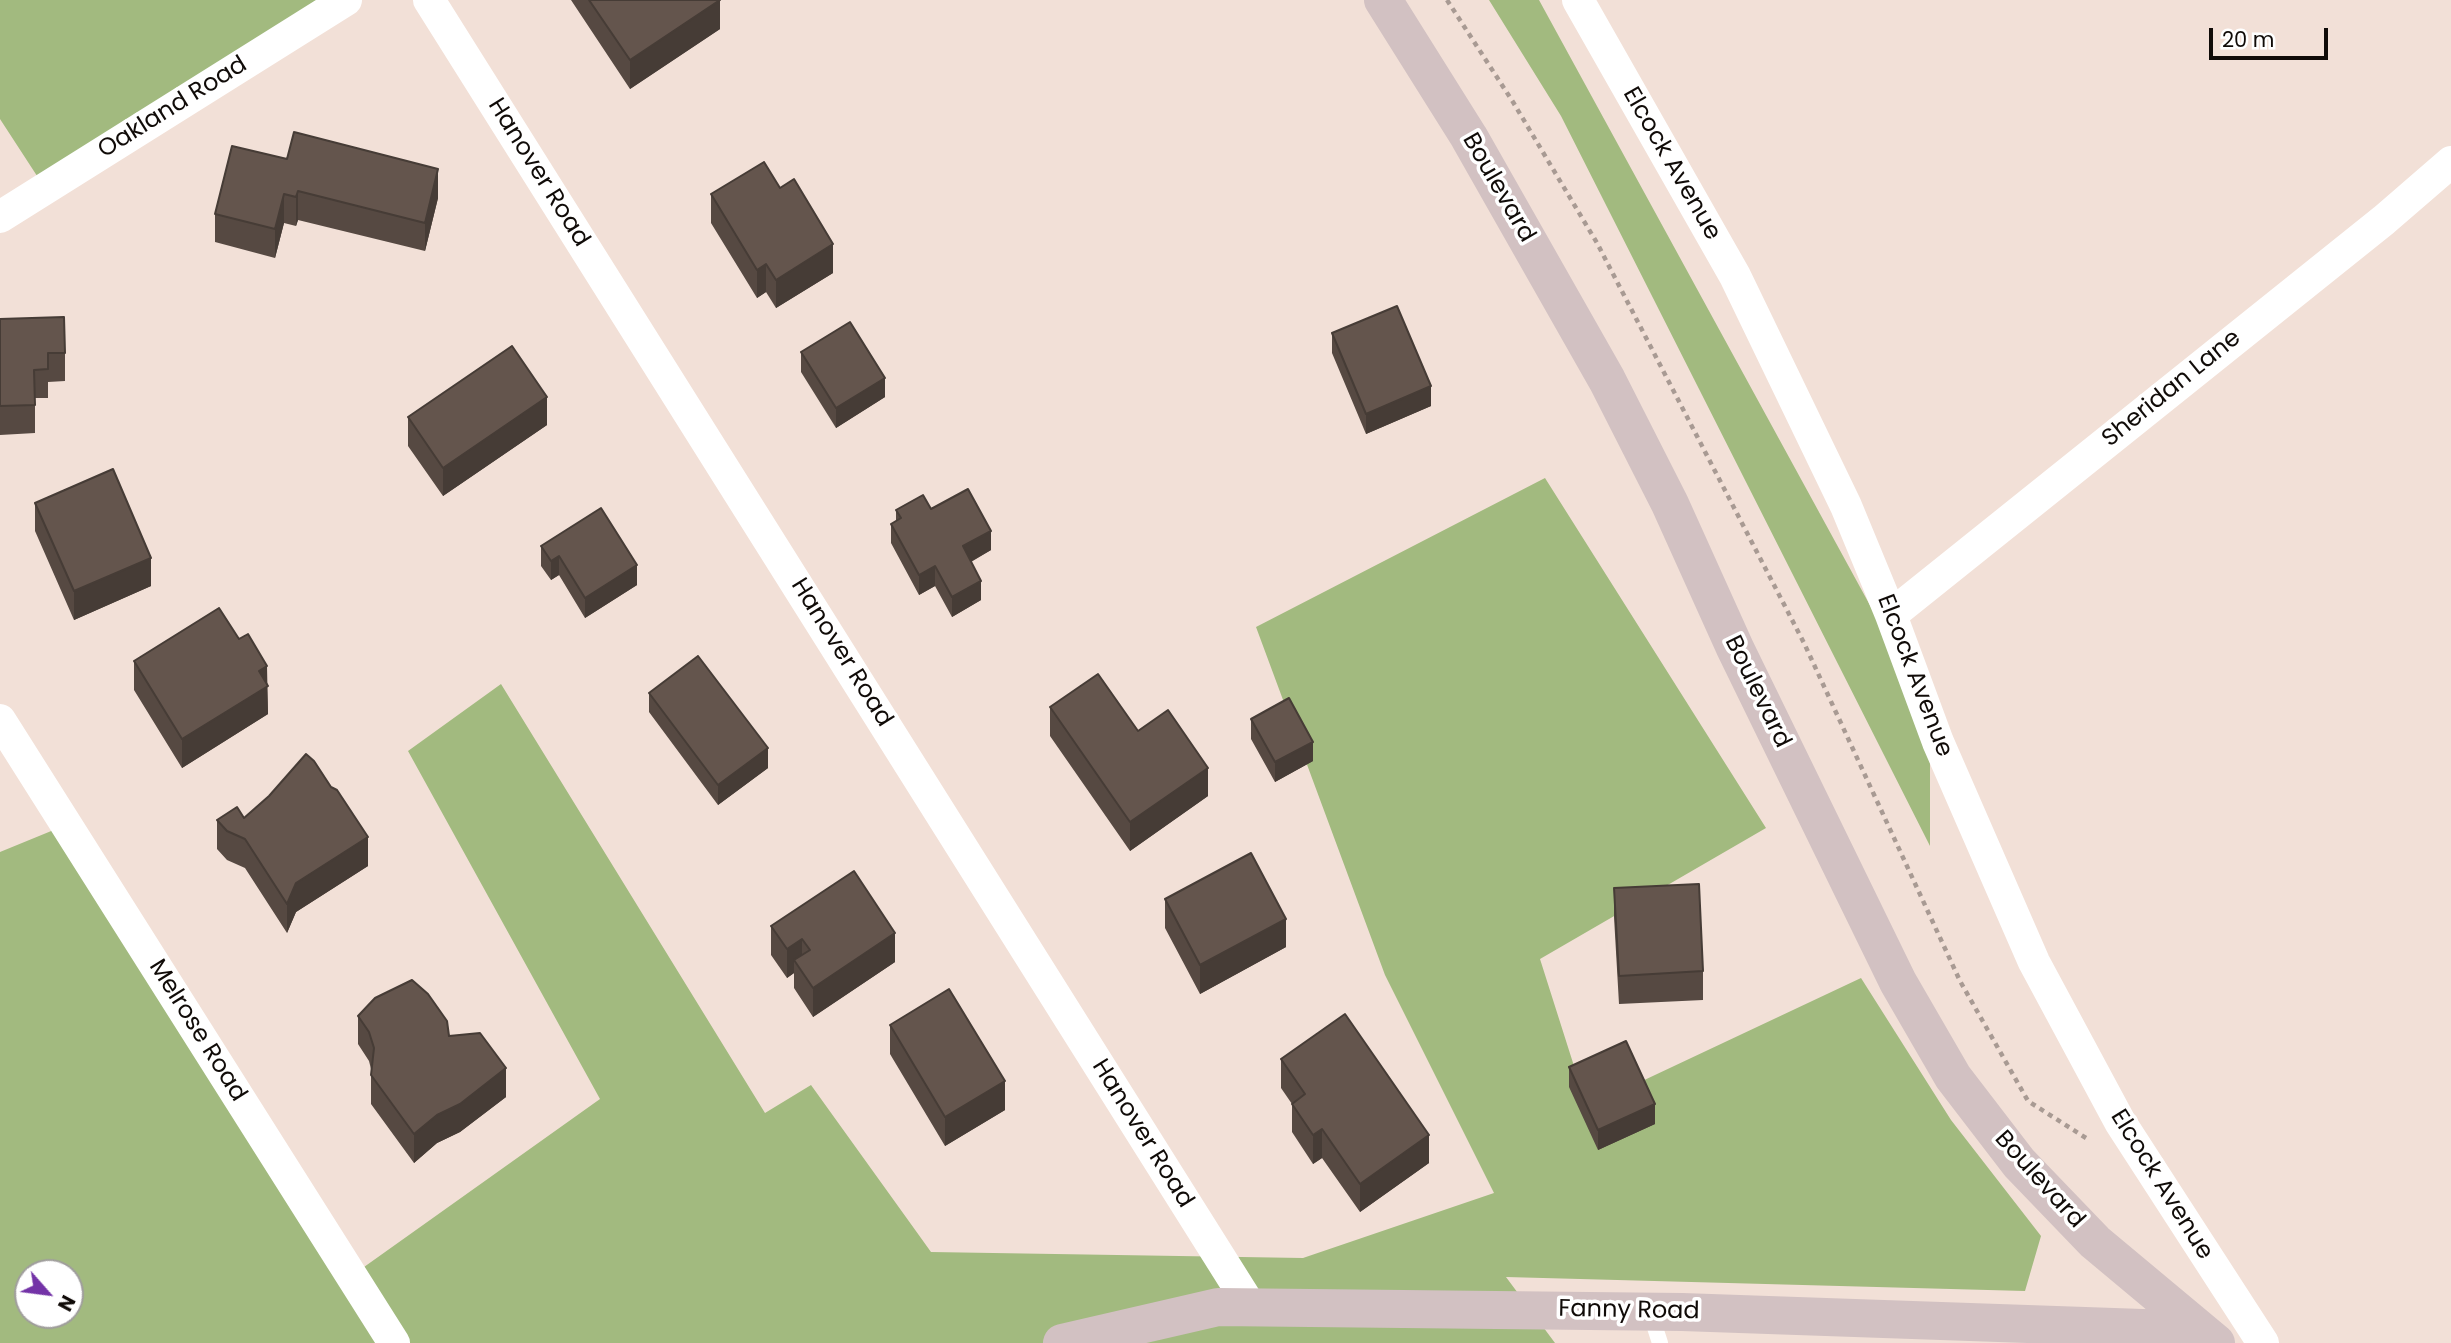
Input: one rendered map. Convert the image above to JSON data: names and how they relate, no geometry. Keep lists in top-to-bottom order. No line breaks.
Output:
{"streets":{"main road":["Boulevard","Fanny Road"],"street":["Oakland Road","Elcock Avenue","Hanover Road","Sheridan Lane","Melrose Road"]},"crossings":[["Elcock Avenue","Sheridan Lane"],["Hanover Road","Fanny Road"],["Boulevard","Fanny Road"]],"scale_bar":"20 m","north":"bottom right"}
